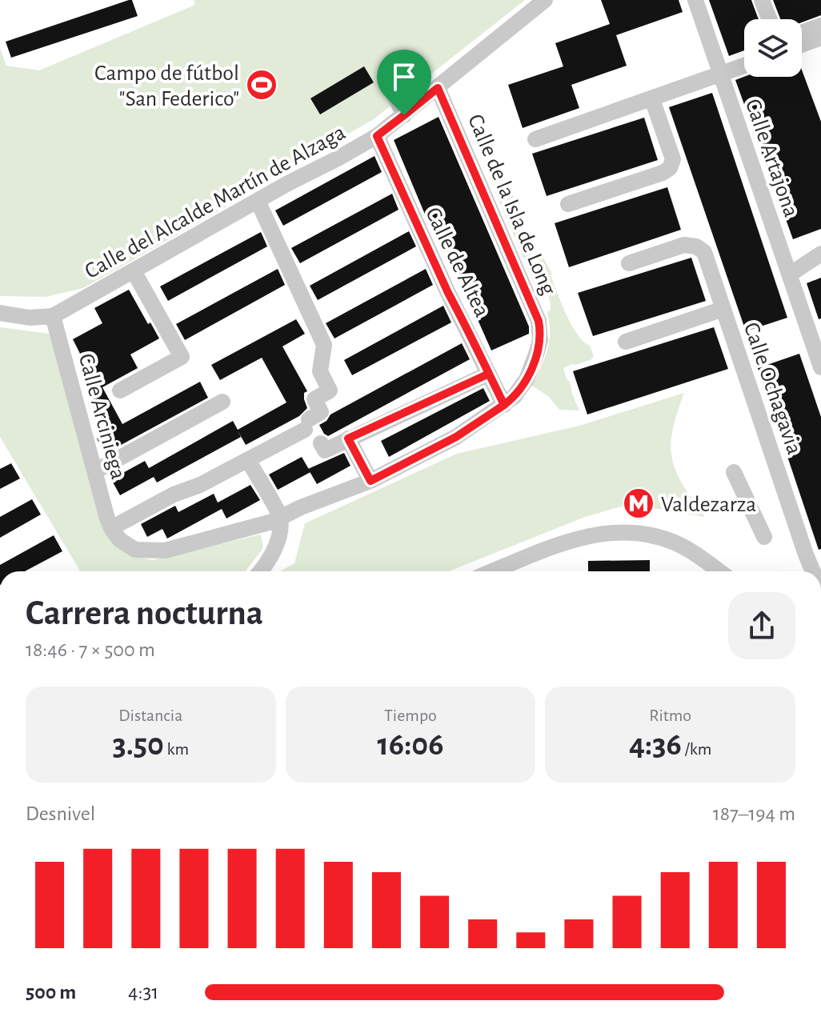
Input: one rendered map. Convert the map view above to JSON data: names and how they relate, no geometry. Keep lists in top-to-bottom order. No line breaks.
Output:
{"streets":{"street":["Calle Artajona","Calle del Alcalde Martín de Alzaga","Calle de la Isla de Long","Calle de Altea","Calle Ochagavia","Calle Arciniega"]},"crossings":[["Calle del Alcalde Martín de Alzaga","Calle de la Isla de Long"],["Calle del Alcalde Martín de Alzaga","Calle de Altea"],["Calle del Alcalde Martín de Alzaga","Calle Arciniega"],["Calle de la Isla de Long","Calle de Altea"]],"places":{"sports":["Campo de fútbol \"San Federico\""],"metro station":["Valdezarza"]},"page":{"heading":["Carrera nocturna","18:46 · 7 × 500 m"],"stats":[["Distancia","3.50 km"],["Tiempo","16:06"],["Ritmo","4:36 /km"]],"chart":["Desnivel","187–194 m"],"list":[{"name":"500 m","note":"4:31"}]}}
